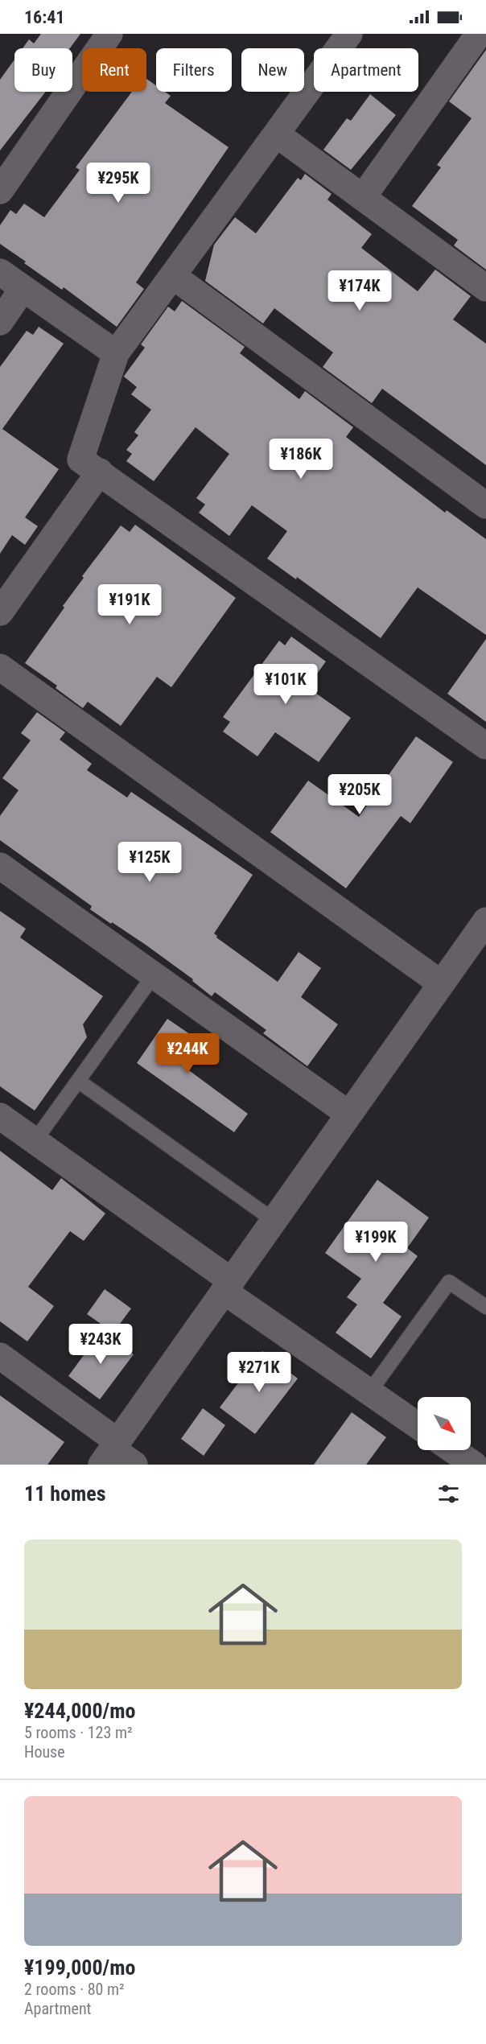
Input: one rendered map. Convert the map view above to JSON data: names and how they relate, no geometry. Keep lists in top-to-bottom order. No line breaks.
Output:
{"north":"bottom right","page":{"status":"16:41","chip":["Buy","Rent","Filters","New","Apartment"],"price":["¥295K","¥174K","¥186K","¥191K","¥101K","¥205K","¥125K","¥244K","¥199K","¥243K","¥271K"],"heading":"11 homes","list":[{"name":"¥244,000/mo","note":"5 rooms · 123 m² · House"},{"name":"¥199,000/mo","note":"2 rooms · 80 m² · Apartment"}]}}
